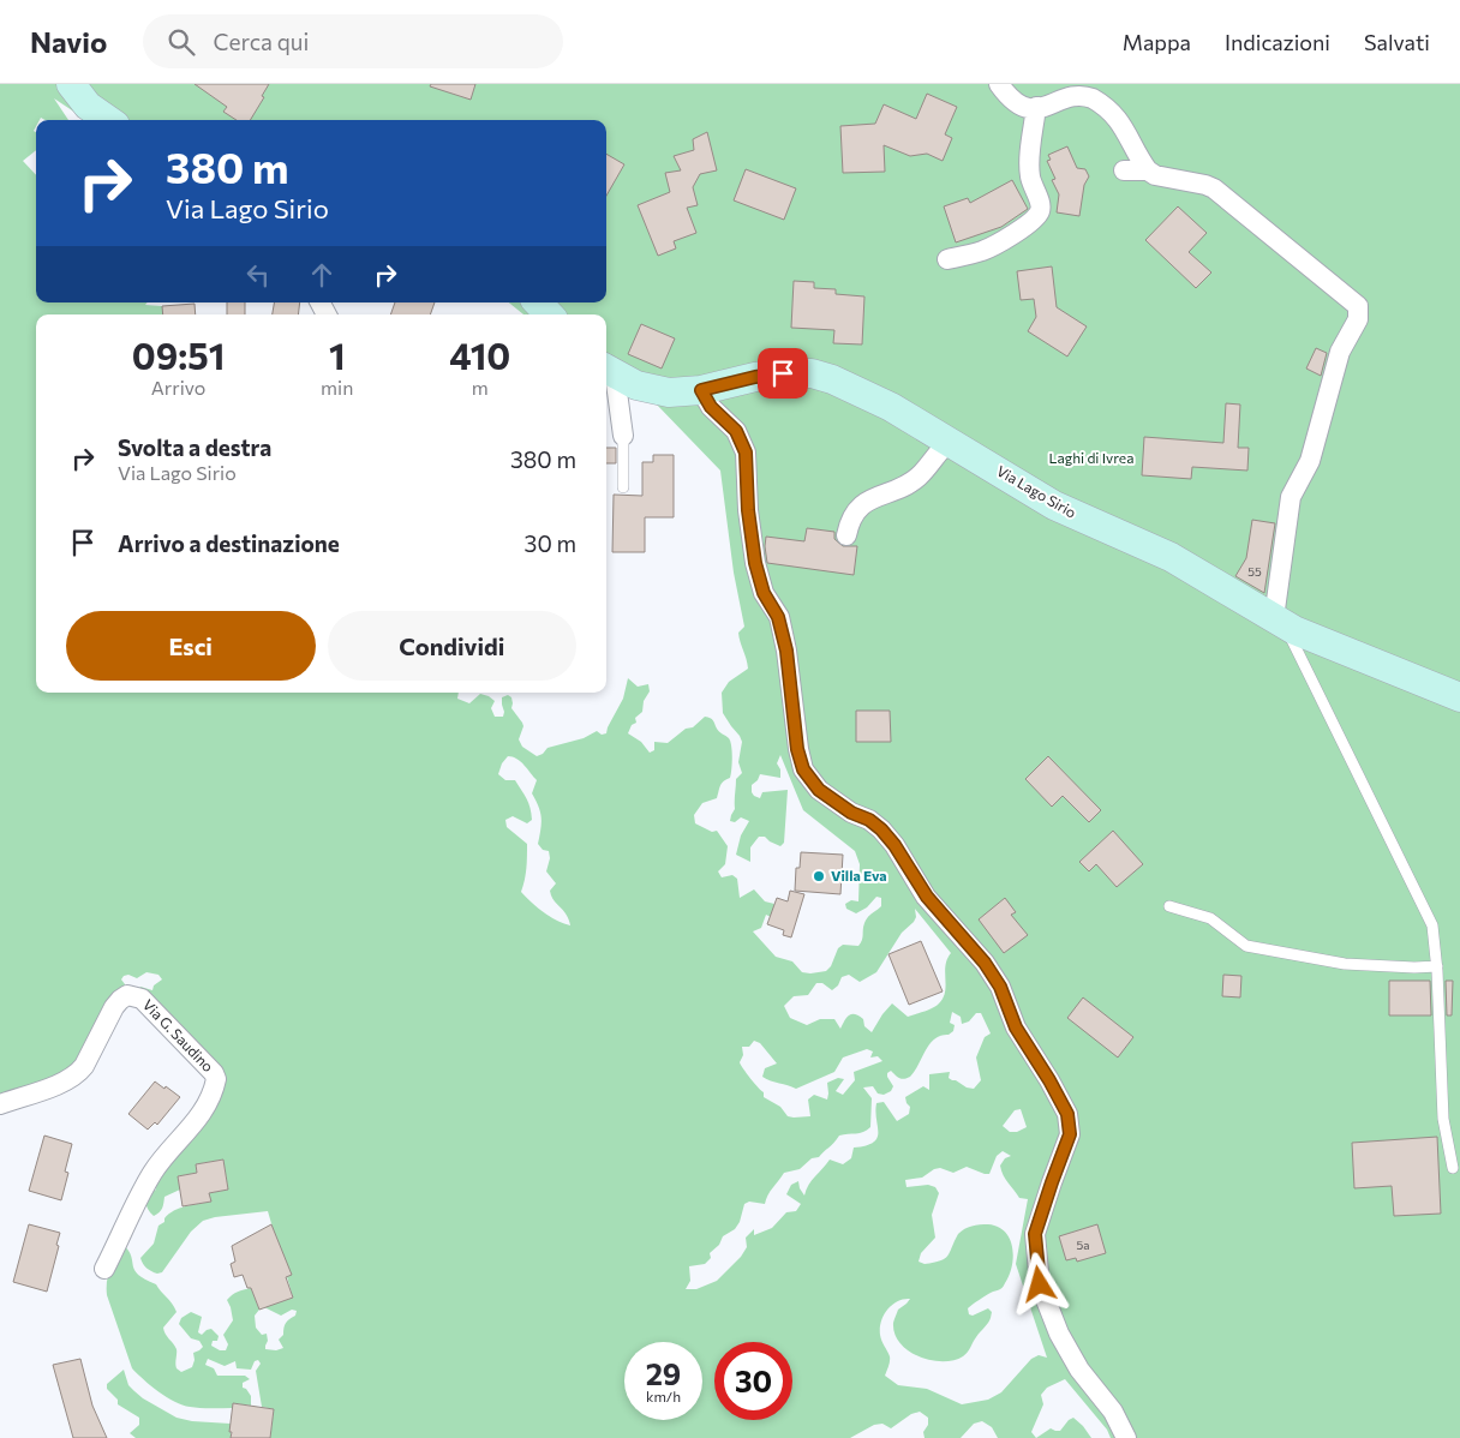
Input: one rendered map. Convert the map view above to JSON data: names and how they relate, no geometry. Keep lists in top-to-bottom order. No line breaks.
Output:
{"streets":{"main road":["Via Lago Sirio"],"street":["Via G. Saudino"]},"parks":["Laghi di Ivrea"],"places":["Villa Eva"],"house_numbers":["55","5a"],"page":{"header":"Navio","search":"Cerca qui","nav":["Mappa","Indicazioni","Salvati"],"turn":["380 m","Via Lago Sirio"],"eta":["09:51","Arrivo","1","min","410","m"],"list":[{"name":"Svolta a destra","note":"Via Lago Sirio","value":"380 m"},{"name":"Arrivo a destinazione","value":"30 m"}],"buttons":["Esci","Condividi"],"speed":"29 km/h","limit":"30"}}
